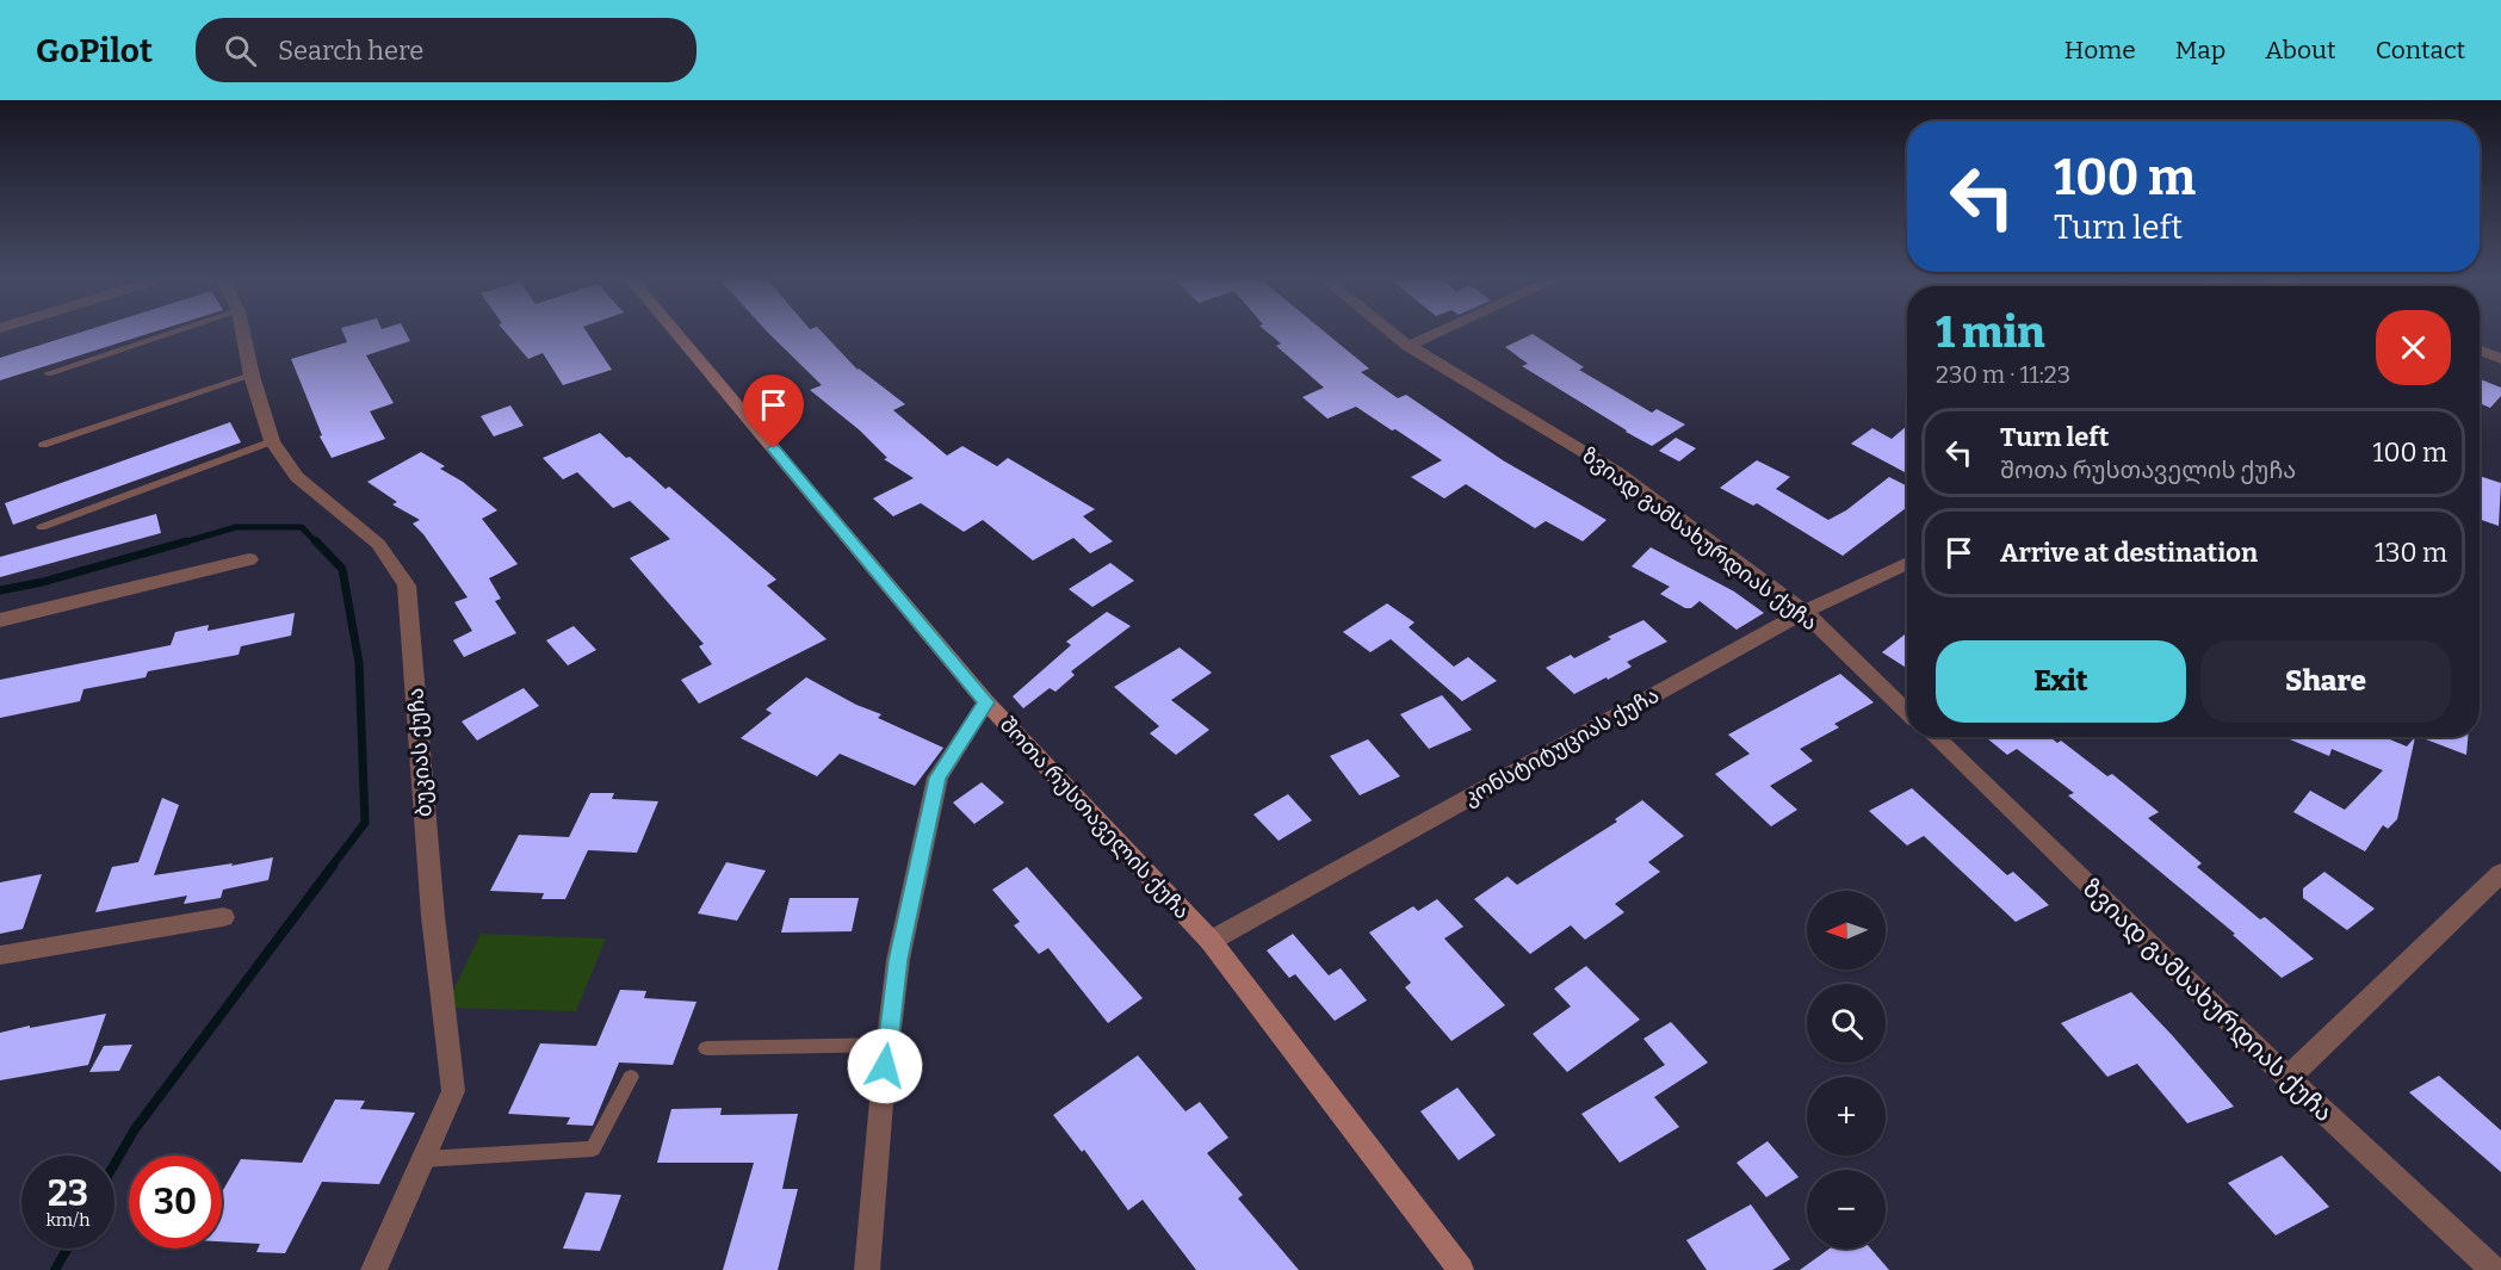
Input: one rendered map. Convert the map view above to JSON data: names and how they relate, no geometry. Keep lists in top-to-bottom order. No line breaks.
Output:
{"streets":{"main road":["შოთა რუსთაველის ქუჩა"],"street":["ზვიად გამსახურდიას ქუჩა","კონსტიტუციას ქუჩა","ბუკიას ქუჩა"]},"crossings":[["ზვიად გამსახურდიას ქუჩა","კონსტიტუციას ქუჩა"],["კონსტიტუციას ქუჩა","შოთა რუსთაველის ქუჩა"]],"north":"left","page":{"header":"GoPilot","search":"Search here","nav":["Home","Map","About","Contact"],"turn":["100 m","Turn left"],"heading":["1 min","230 m · 11:23"],"list":[{"name":"Turn left","note":"შოთა რუსთაველის ქუჩა","value":"100 m"},{"name":"Arrive at destination","value":"130 m"}],"buttons":["Exit","Share"],"map_buttons":["+","−"],"speed":"23 km/h","limit":"30"}}
